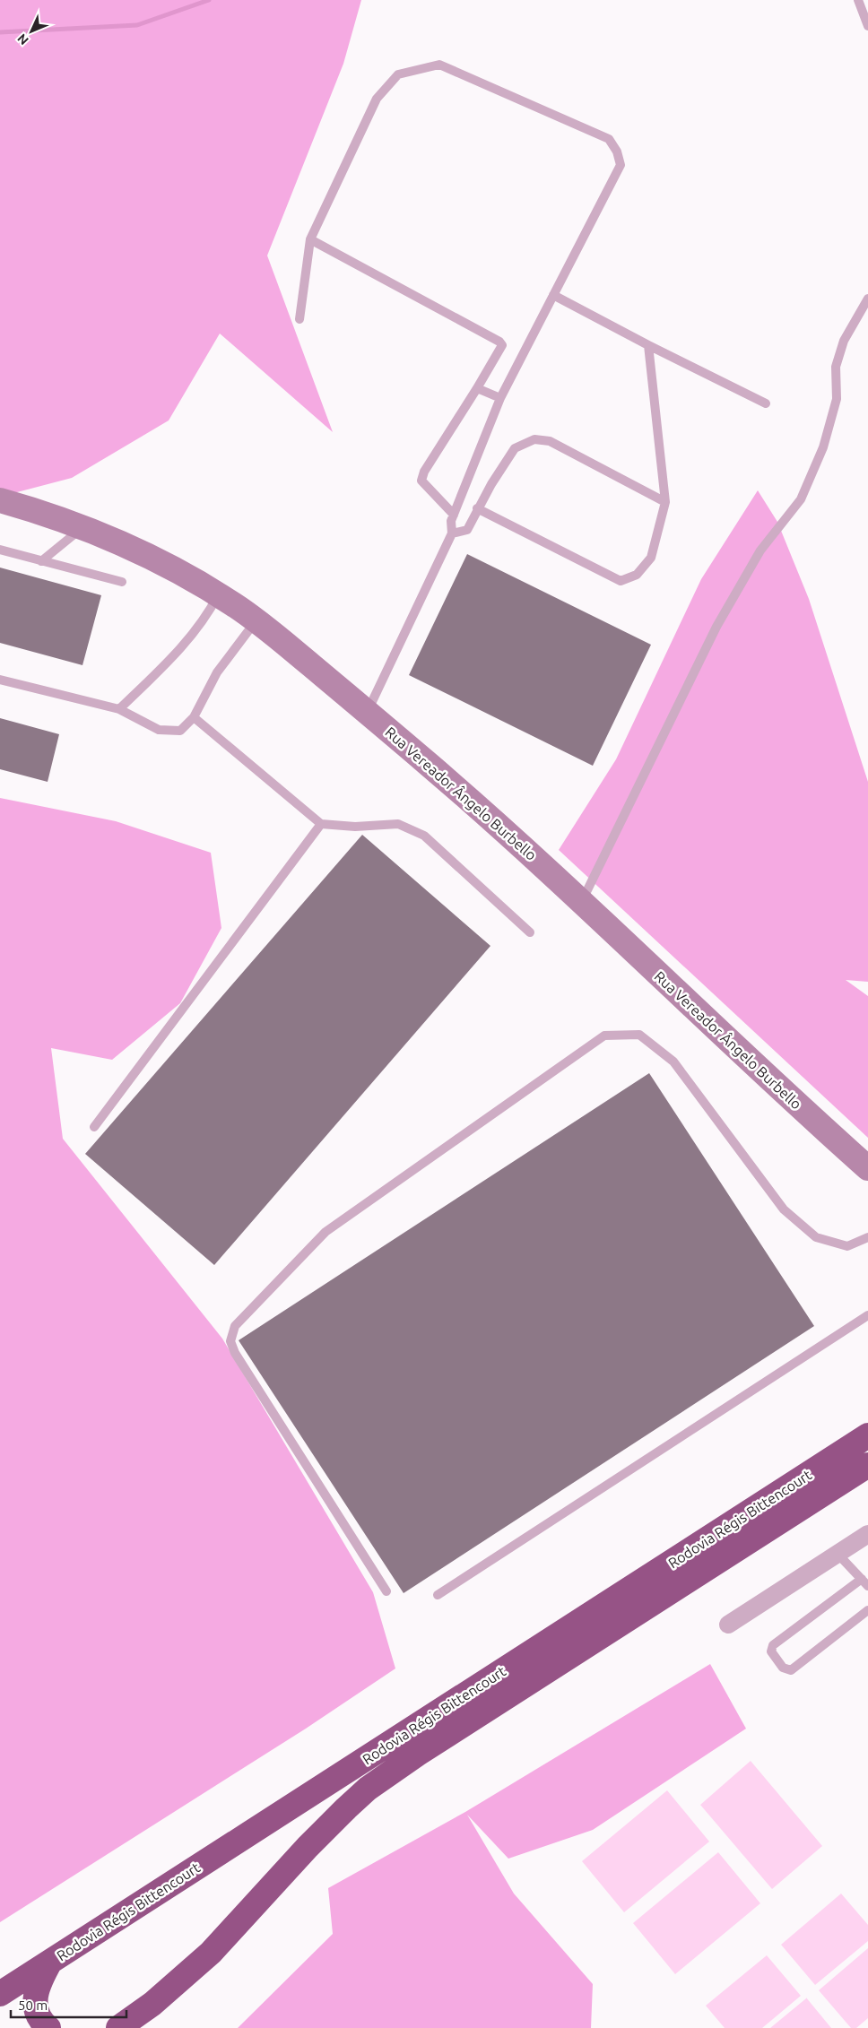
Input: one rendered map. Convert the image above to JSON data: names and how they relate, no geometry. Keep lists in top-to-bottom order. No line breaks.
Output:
{"streets":{"highway":["Rodovia Régis Bittencourt"],"main road":["Rua Vereador Ângelo Burbello"]},"scale_bar":"50 m","north":"bottom left"}
